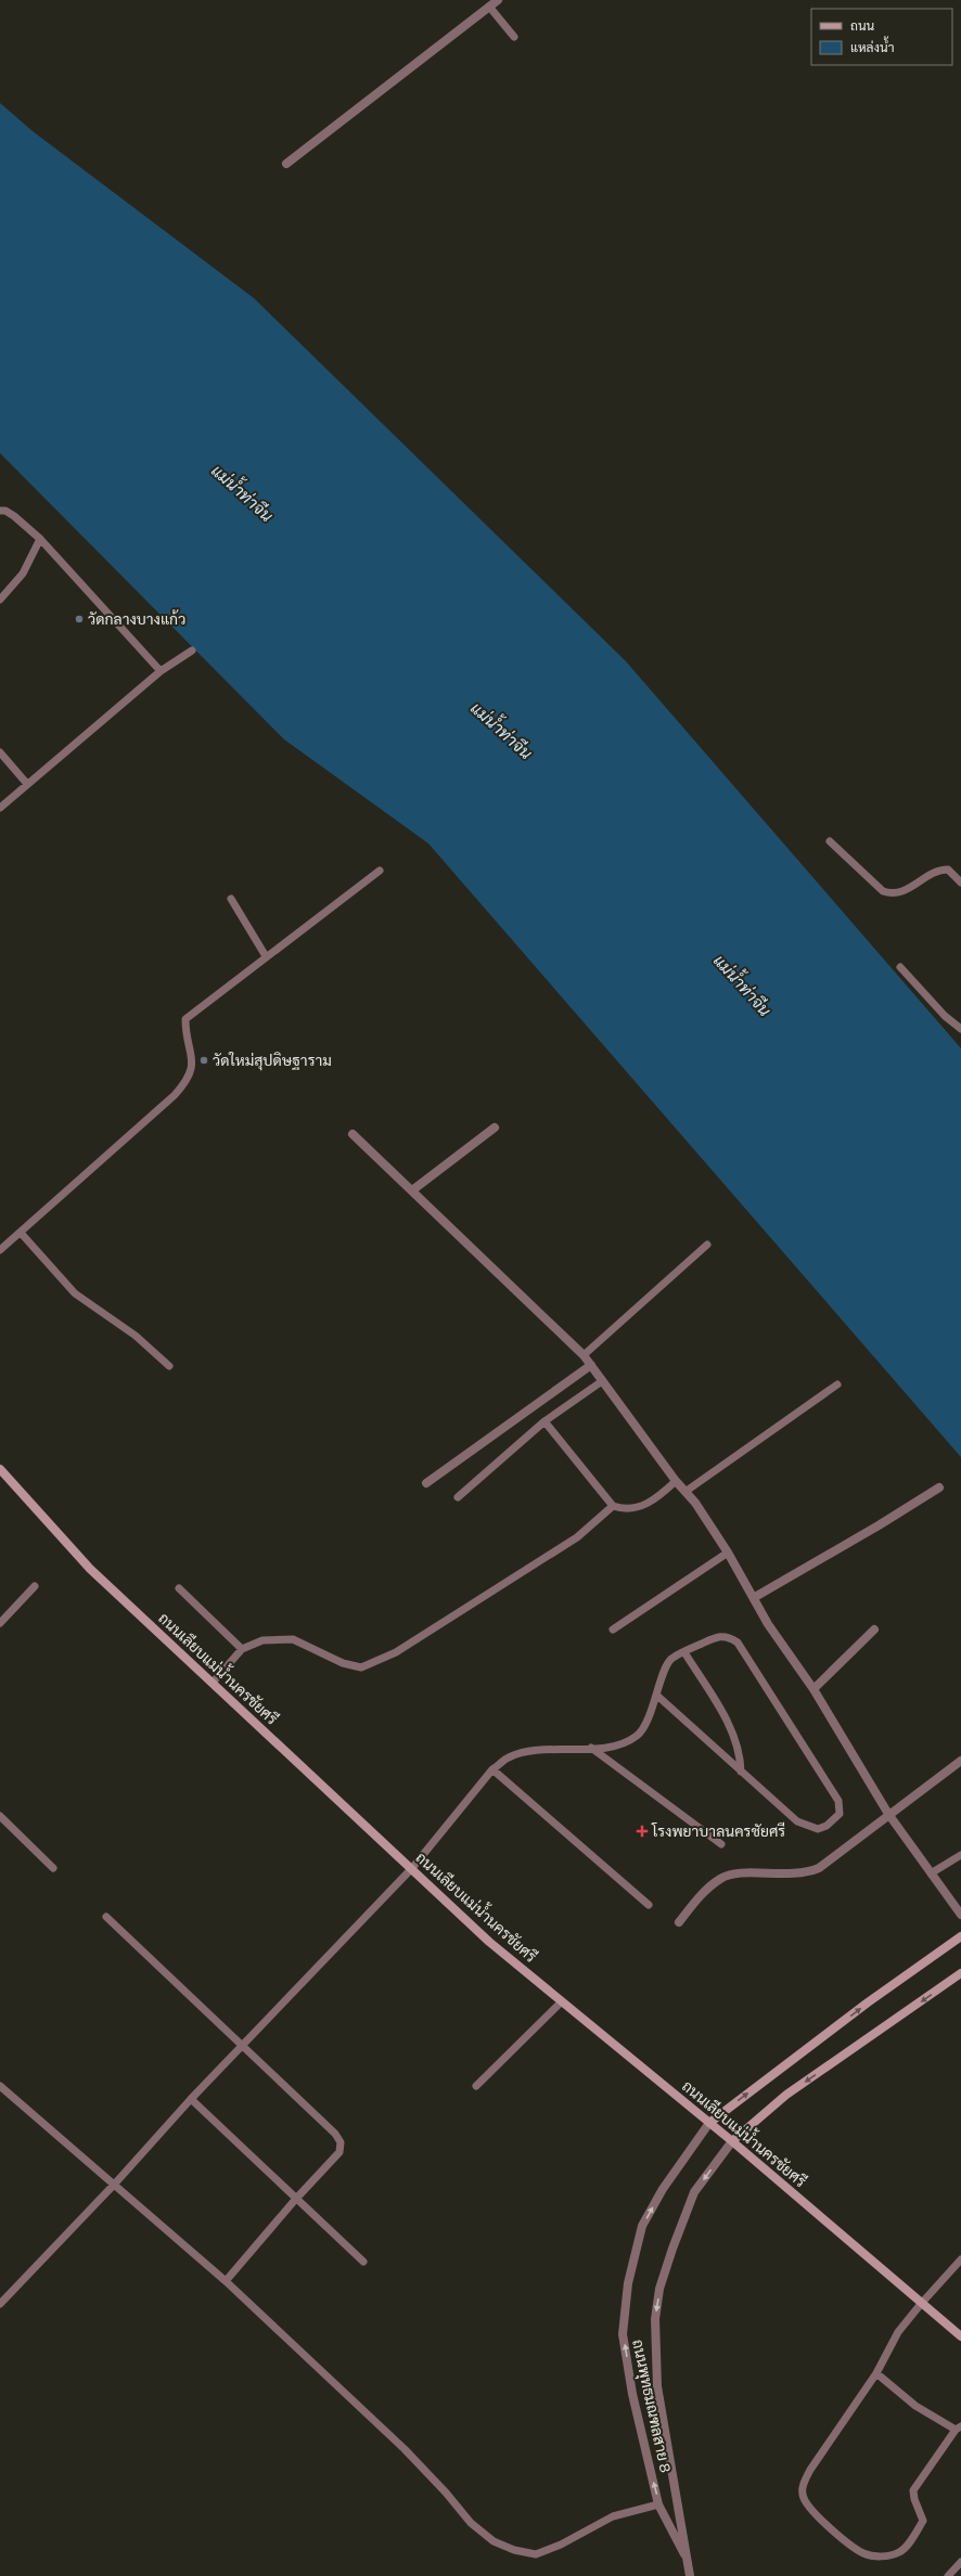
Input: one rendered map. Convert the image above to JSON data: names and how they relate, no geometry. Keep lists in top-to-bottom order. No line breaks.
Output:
{"streets":{"main road":["ถนนเลียบแม่น้ำนครชัยศรี"],"street":["ถนนพุทธมณฑลสาย 8"]},"crossings":[["ถนนเลียบแม่น้ำนครชัยศรี","ถนนพุทธมณฑลสาย 8"]],"water":["แม่น้ำท่าจีน"],"places":{"other":["วัดกลางบางแก้ว","วัดใหม่สุปดิษฐาราม"],"health":["โรงพยาบาลนครชัยศรี"]},"legend":["ถนน","แหล่งน้ำ"]}
